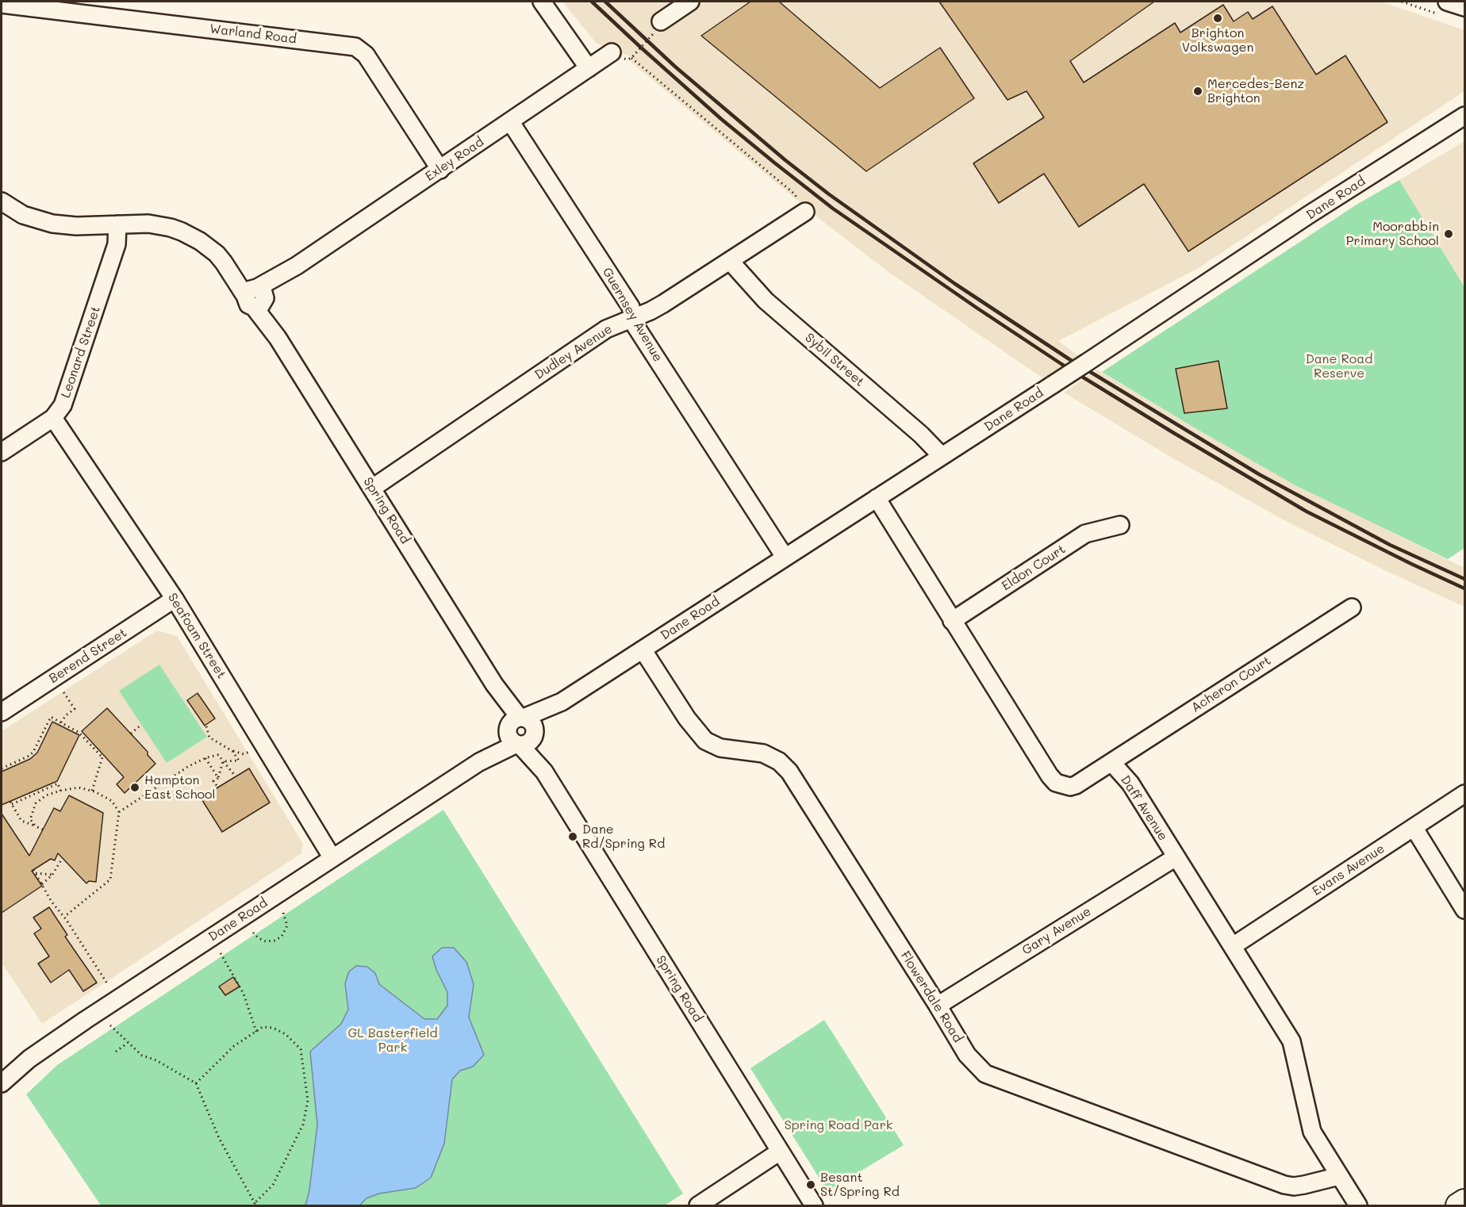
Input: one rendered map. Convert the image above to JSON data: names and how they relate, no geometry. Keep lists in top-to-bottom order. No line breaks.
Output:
{"streets":{"street":["Warland Road","Exley Road","Dane Road","Guernsey Avenue","Leonard Street","Dudley Avenue","Sybil Street","Spring Road","Eldon Court","Seafoam Street","Berend Street","Acheron Court","Daff Avenue","Evans Avenue","Gary Avenue","Flowerdale Road"]},"crossings":[["Warland Road","Exley Road"],["Exley Road","Guernsey Avenue"],["Exley Road","Spring Road"],["Dane Road","Guernsey Avenue"],["Dane Road","Sybil Street"],["Dane Road","Spring Road"],["Dane Road","Seafoam Street"],["Dane Road","Daff Avenue"],["Dane Road","Flowerdale Road"],["Guernsey Avenue","Dudley Avenue"],["Leonard Street","Seafoam Street"],["Dudley Avenue","Sybil Street"],["Dudley Avenue","Spring Road"],["Eldon Court","Daff Avenue"],["Seafoam Street","Berend Street"],["Acheron Court","Daff Avenue"],["Daff Avenue","Evans Avenue"],["Daff Avenue","Gary Avenue"],["Daff Avenue","Flowerdale Road"],["Gary Avenue","Flowerdale Road"]],"parks":["Dane Road Reserve","GL Basterfield Park","Spring Road Park"],"places":["Brighton Volkswagen","Mercedes-Benz Brighton","Moorabbin Primary School","Hampton East School","Dane Rd/Spring Rd","Besant St/Spring Rd"]}
